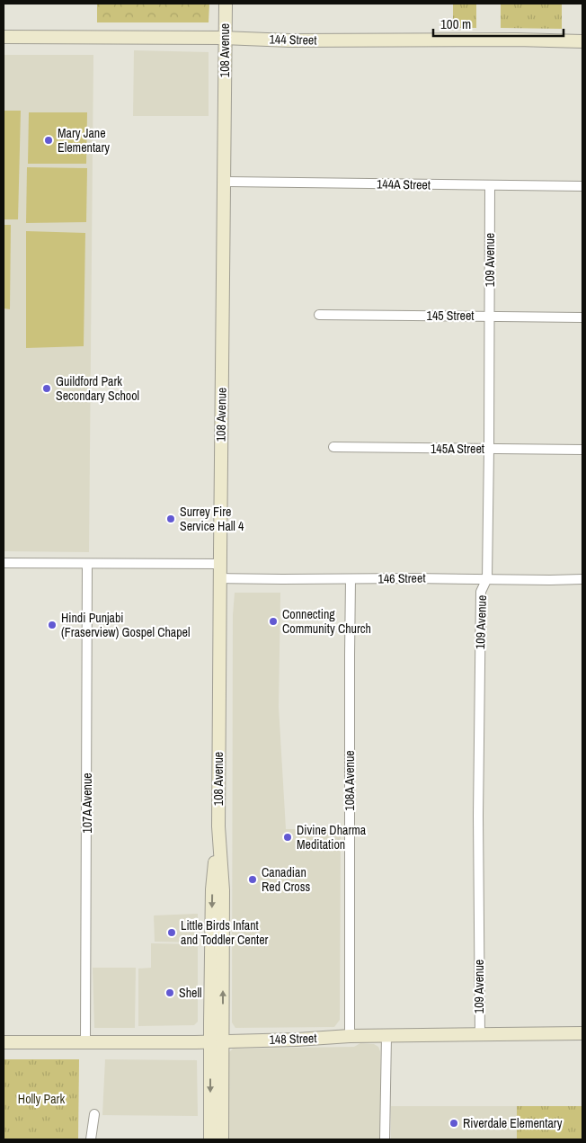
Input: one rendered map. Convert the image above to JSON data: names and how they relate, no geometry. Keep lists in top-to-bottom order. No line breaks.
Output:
{"streets":{"main road":["144 Street","108 Avenue","148 Street"],"street":["144A Street","109 Avenue","145 Street","145A Street","146 Street","108A Avenue","107A Avenue"]},"crossings":[["144 Street","108 Avenue"],["108 Avenue","144A Street"],["108 Avenue","146 Street"],["108 Avenue","148 Street"],["144A Street","109 Avenue"],["109 Avenue","145 Street"],["109 Avenue","145A Street"],["109 Avenue","146 Street"],["109 Avenue","148 Street"],["146 Street","108A Avenue"],["108A Avenue","148 Street"],["107A Avenue","148 Street"]],"parks":["Holly Park"],"places":["Mary Jane Elementary","Guildford Park Secondary School","Surrey Fire Service Hall 4","Connecting Community Church","Hindi Punjabi (Fraserview) Gospel Chapel","Divine Dharma Meditation","Canadian Red Cross","Little Birds Infant and Toddler Center","Shell","Riverdale Elementary"],"scale_bar":"100 m"}
